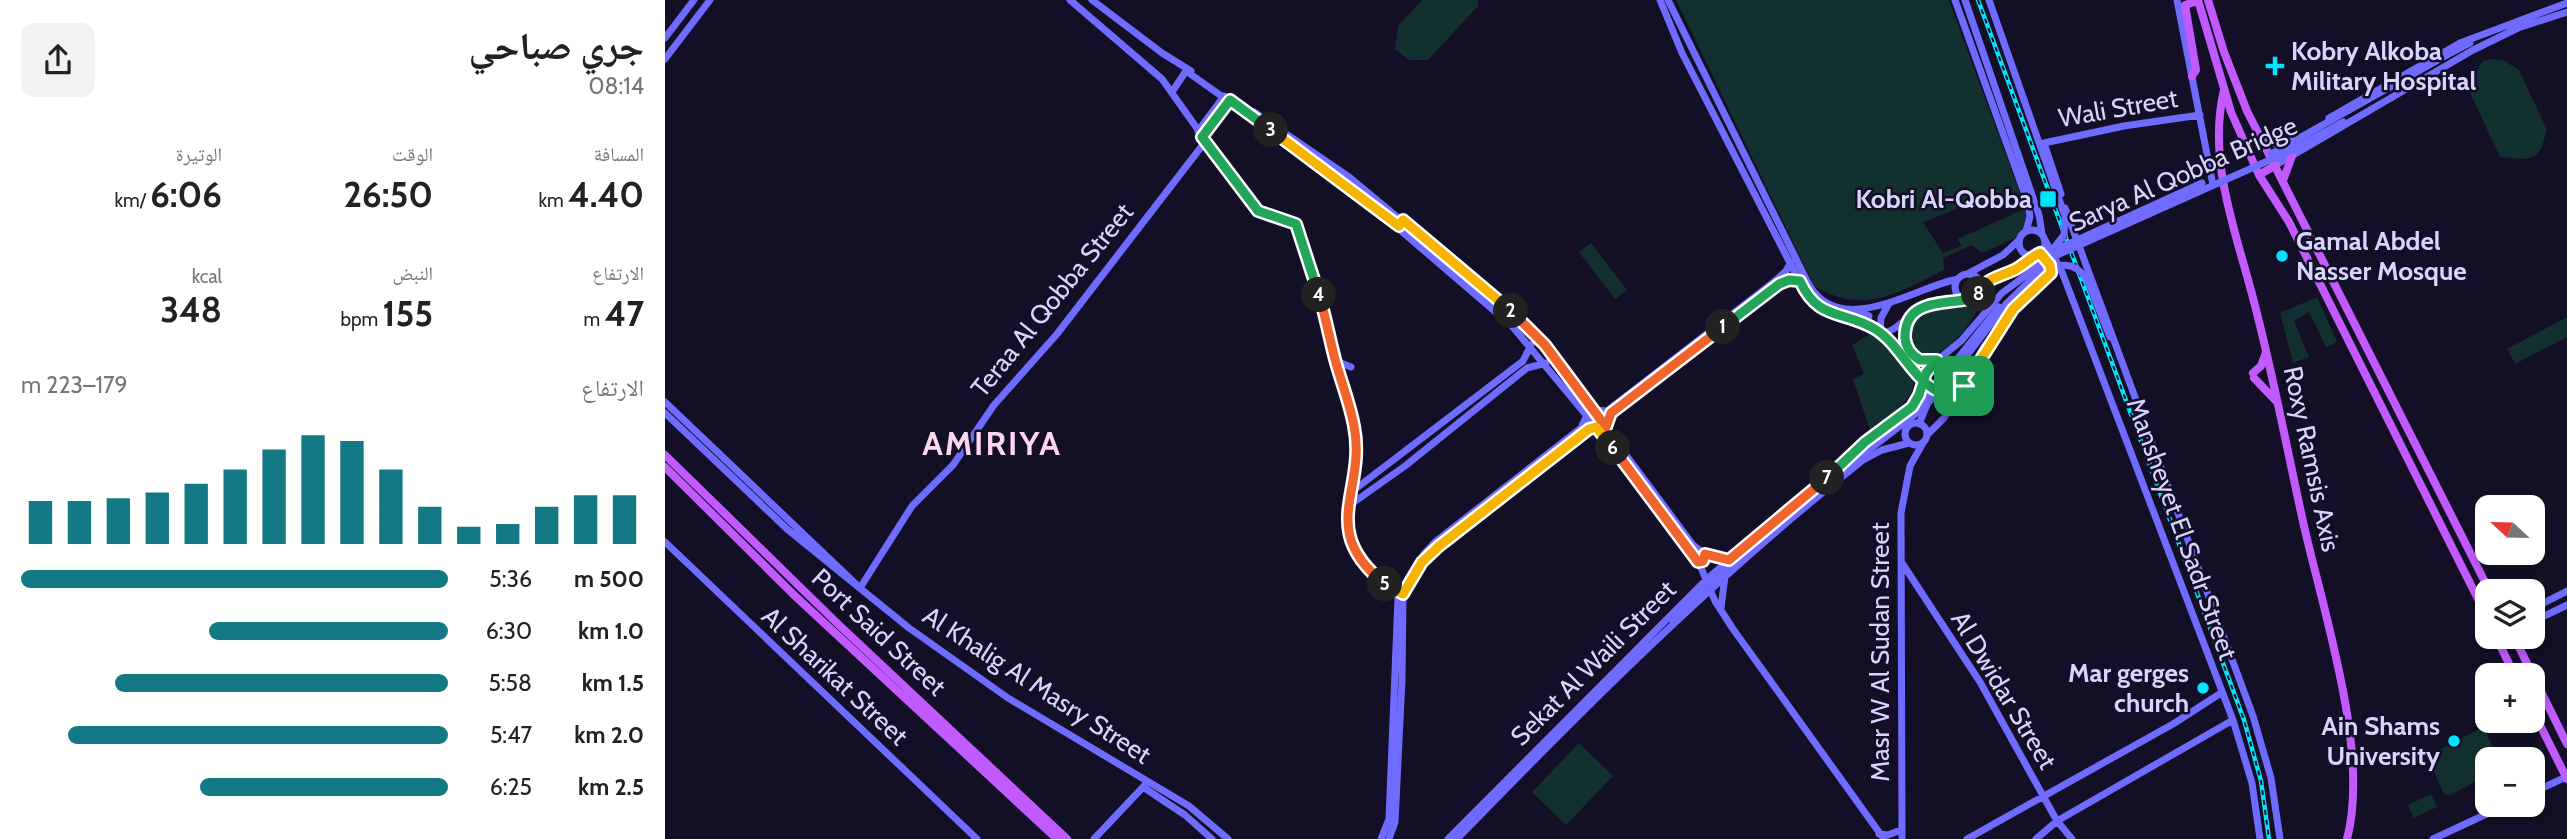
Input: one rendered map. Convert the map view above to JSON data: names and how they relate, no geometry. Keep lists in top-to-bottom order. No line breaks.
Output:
{"streets":{"main road":["Wali Street","Sarya Al Qobba Bridge","Teraa Al Qobba Street","Roxy Ramsis Axis","Mansheyet El Sadr Street","Port Said Street","Masr W Al Sudan Street","Sekat Al Waili Street","Al Sharikat Street","Al Khalig Al Masry Street","Al Dwidar Street"]},"crossings":[["Sarya Al Qobba Bridge","Sekat Al Waili Street"],["Teraa Al Qobba Street","Al Khalig Al Masry Street"],["Masr W Al Sudan Street","Sekat Al Waili Street"],["Masr W Al Sudan Street","Al Dwidar Street"]],"districts":["AMIRIYA"],"places":{"health":["Kobry Alkoba Military Hospital"],"transit":["Kobri Al-Qobba"],"other":["Gamal Abdel Nasser Mosque","Mar gerges church","Ain Shams University"]},"north":"left","page":{"heading":["جري صباحي","08:14"],"pins":["3","8","4","2","1","6","7","5"],"stats":[["المسافة","4.40 km"],["الوقت","26:50"],["الوتيرة","6:06 /km"],["الارتفاع","47 m"],["النبض","155 bpm"],["kcal","348"]],"chart":["الارتفاع","179–223 m"],"map_buttons":["+","−"],"list":[{"name":"500 m","note":"5:36"},{"name":"1.0 km","note":"6:30"},{"name":"1.5 km","note":"5:58"},{"name":"2.0 km","note":"5:47"},{"name":"2.5 km","note":"6:25"}]}}
